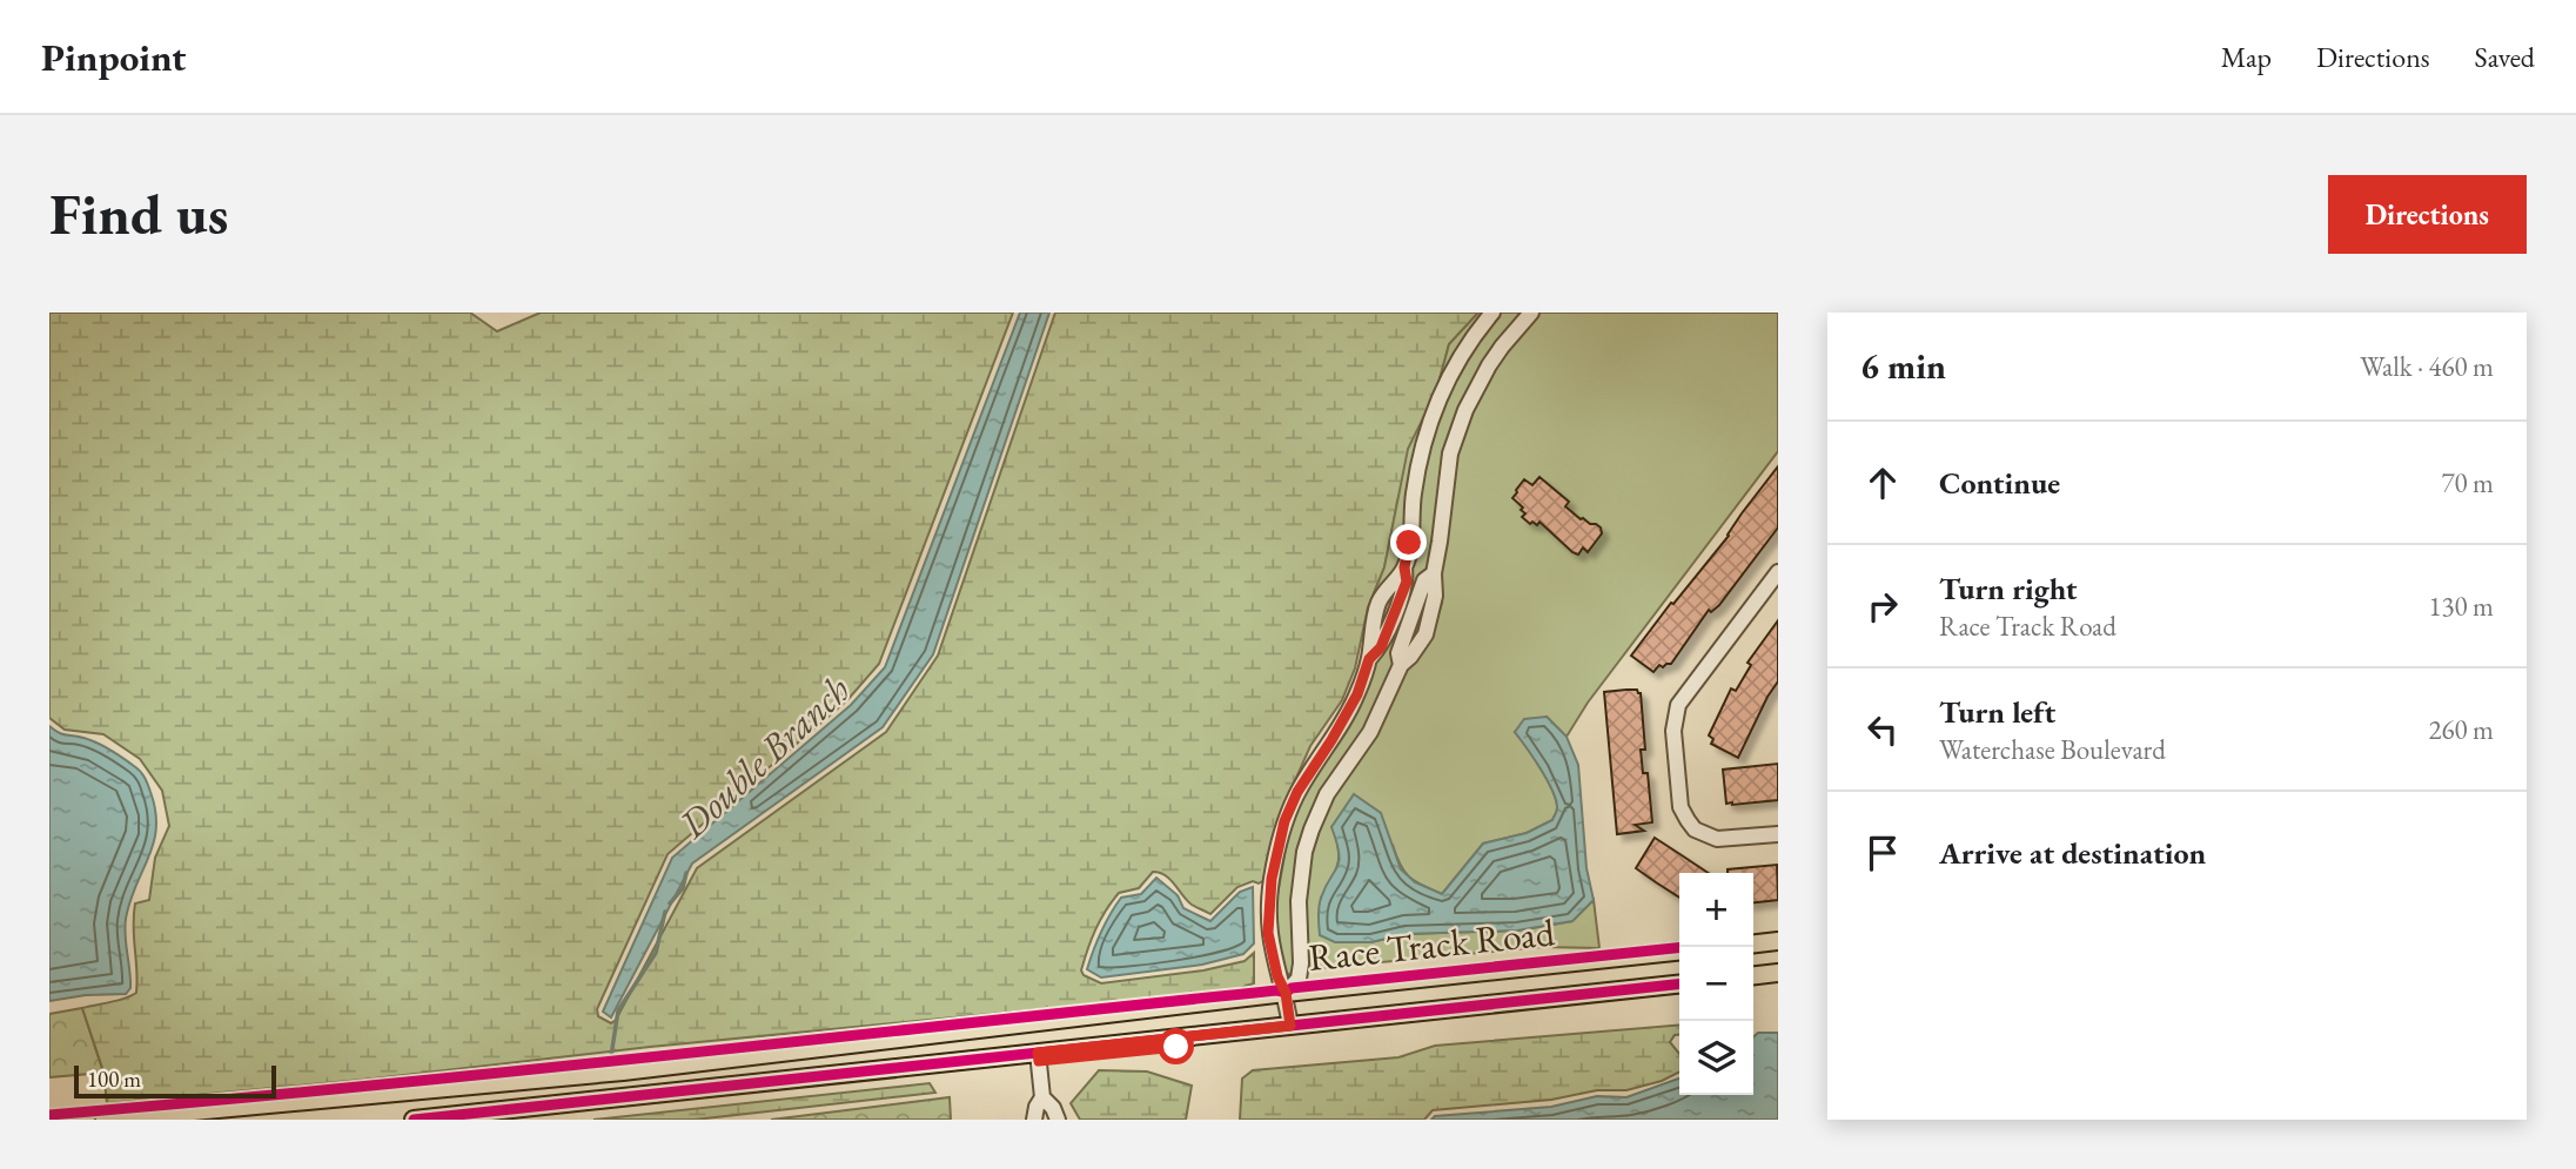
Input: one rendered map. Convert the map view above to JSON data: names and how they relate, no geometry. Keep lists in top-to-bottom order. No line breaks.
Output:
{"streets":{"main road":["Race Track Road"]},"water":["Double Branch"],"scale_bar":"100 m","page":{"header":"Pinpoint","nav":["Map","Directions","Saved"],"buttons":"Directions","title":"Find us","heading":["6 min","Walk · 460 m"],"list":[["Continue","70 m"],["Turn right","Race Track Road","130 m"],["Turn left","Waterchase Boulevard","260 m"],"Arrive at destination"],"map_buttons":["+","−"],"scale":"100 m"}}
